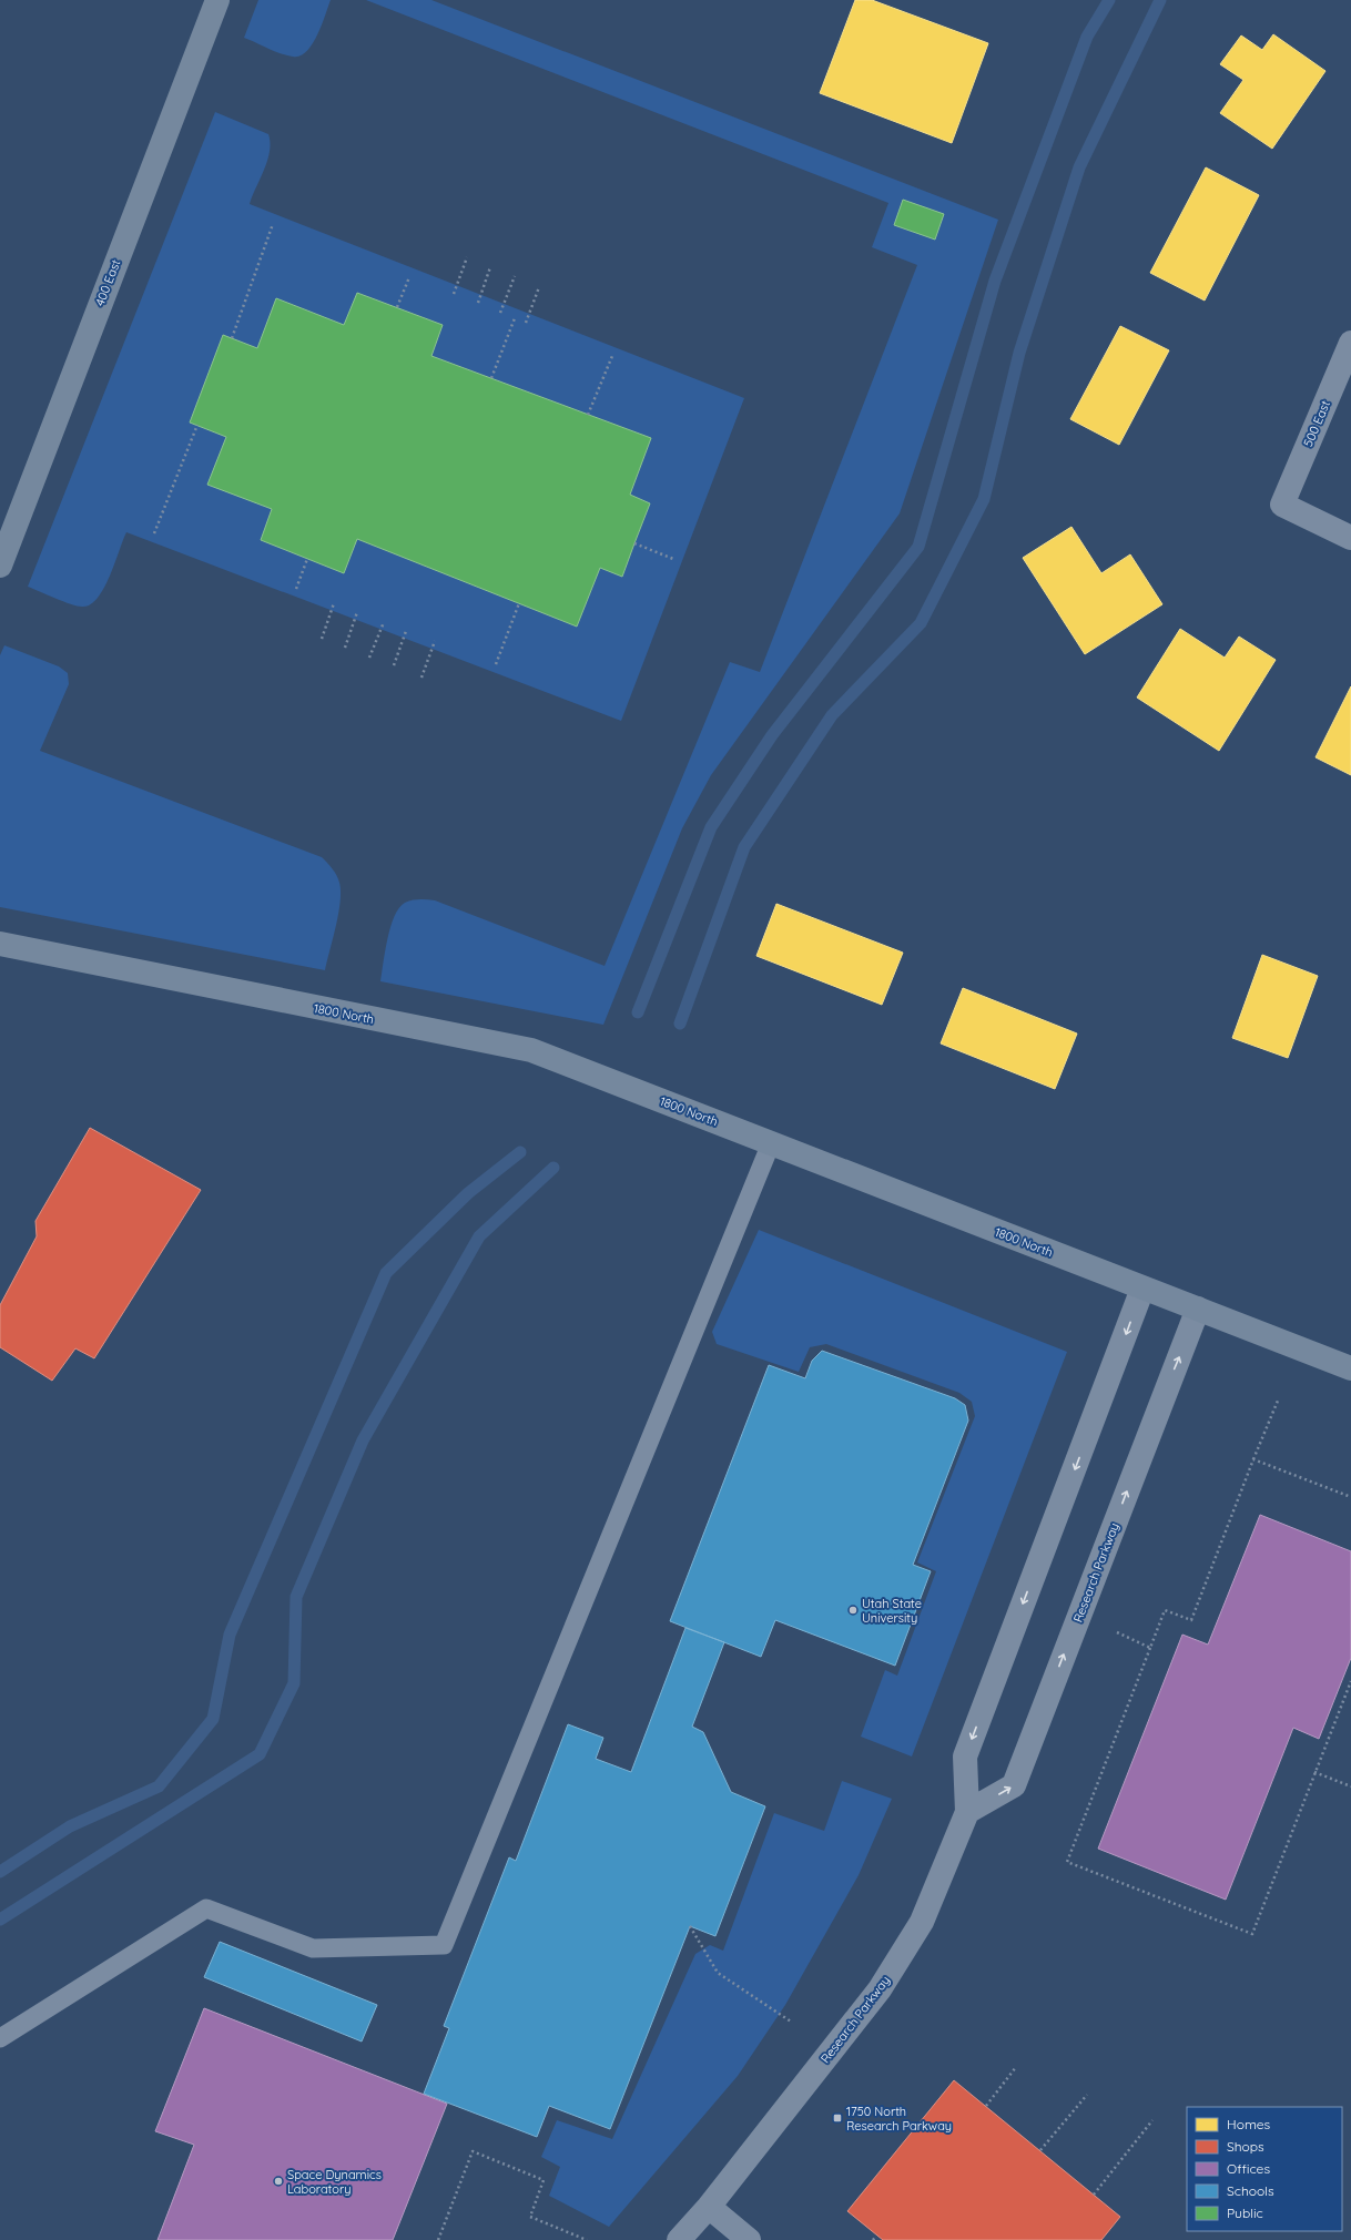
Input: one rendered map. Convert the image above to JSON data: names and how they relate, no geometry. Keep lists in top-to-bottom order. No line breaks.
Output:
{"streets":{"street":["400 East","500 East","1800 North","Research Parkway"]},"crossings":[["1800 North","Research Parkway"]],"places":{"other":["Utah State University","Space Dynamics Laboratory"],"transit":["1750 North Research Parkway"]},"legend":["Homes","Shops","Offices","Schools","Public"]}
